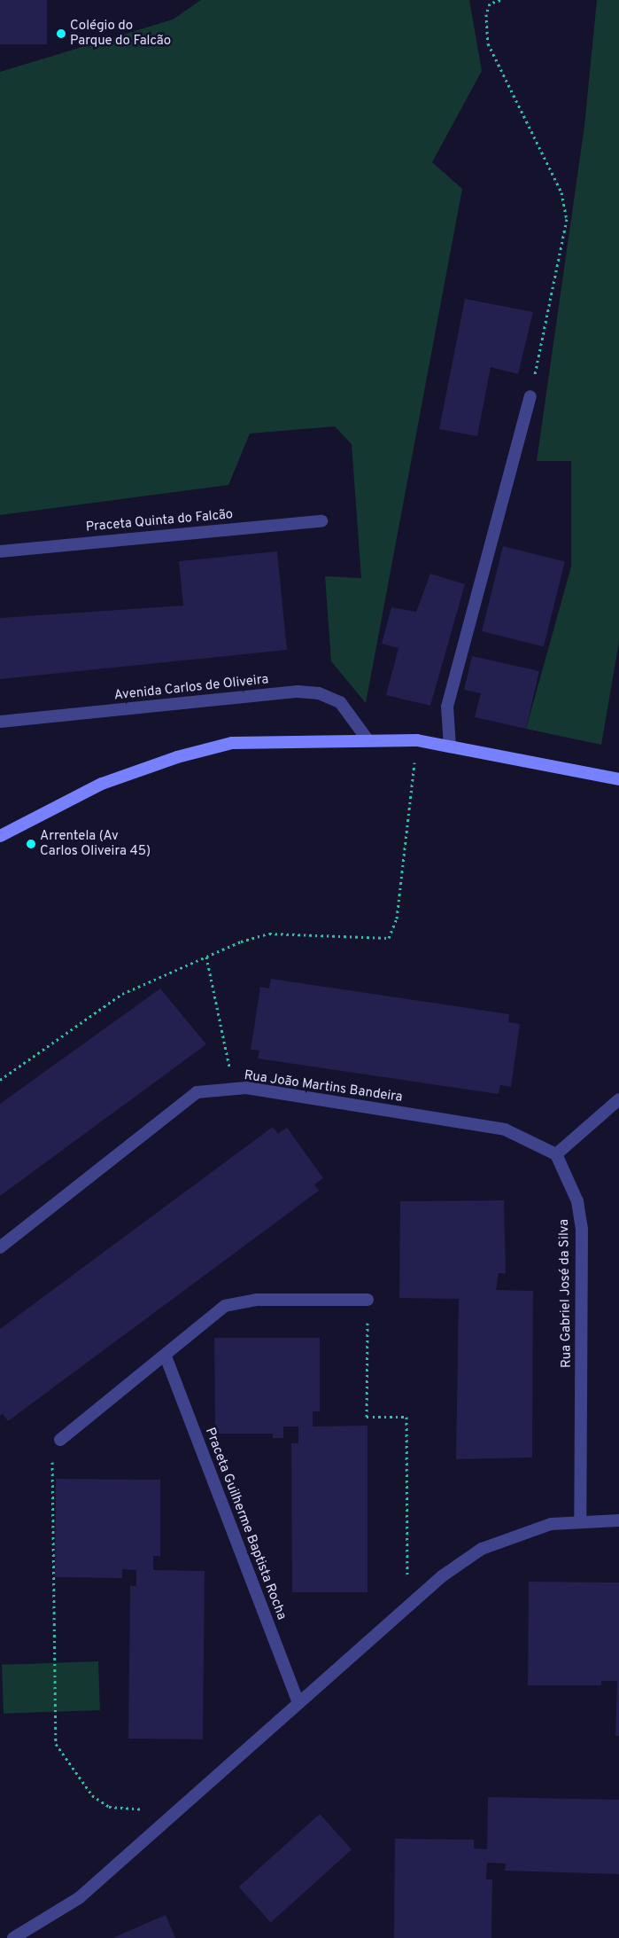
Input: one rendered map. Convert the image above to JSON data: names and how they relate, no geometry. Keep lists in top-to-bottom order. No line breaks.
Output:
{"streets":{"street":["Praceta Quinta do Falcão","Avenida Carlos de Oliveira","Rua João Martins Bandeira","Rua Gabriel José da Silva","Praceta Guilherme Baptista Rocha"]},"crossings":[["Rua João Martins Bandeira","Rua Gabriel José da Silva"]],"places":["Colégio do Parque do Falcão","Arrentela (Av Carlos Oliveira 45)"]}
